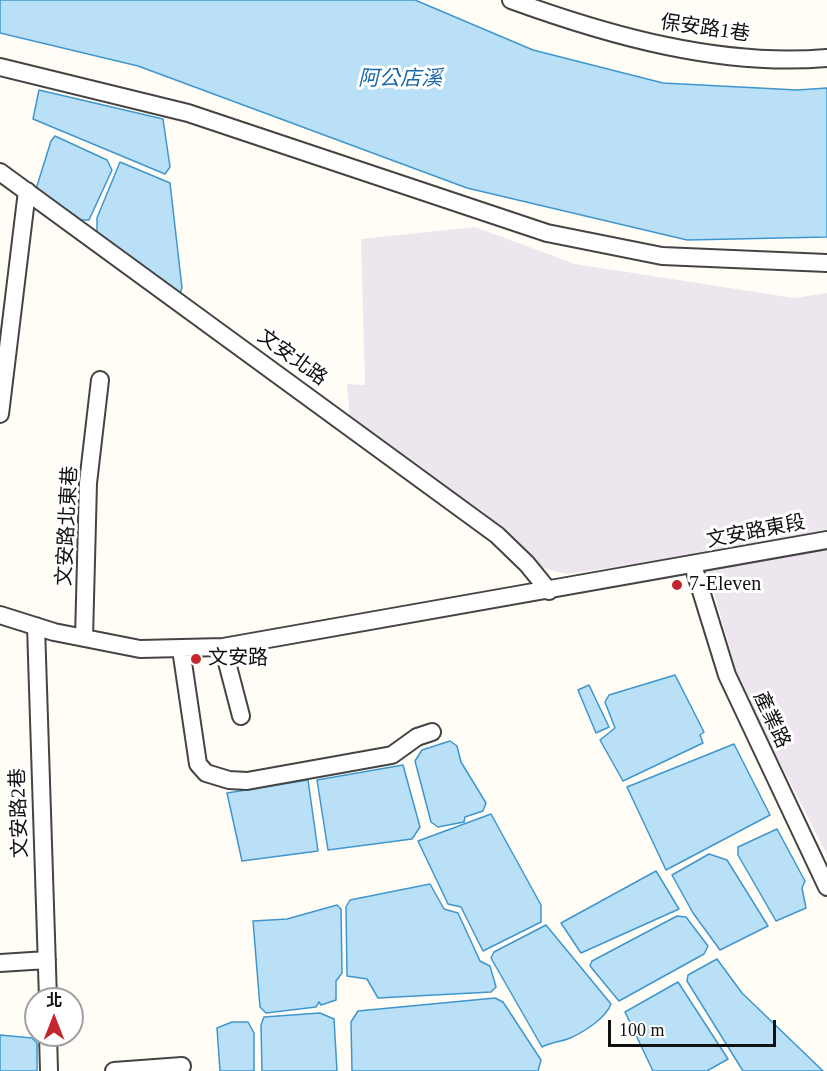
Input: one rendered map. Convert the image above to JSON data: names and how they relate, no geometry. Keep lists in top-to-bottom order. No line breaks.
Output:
{"streets":{"street":["保安路1巷","文安北路","文安路北東巷","文安路東段","產業路","文安路2巷"]},"crossings":[["文安路東段","產業路"]],"water":["阿公店溪"],"places":["7-Eleven","文安路"],"scale_bar":"100 m","north":"top"}
